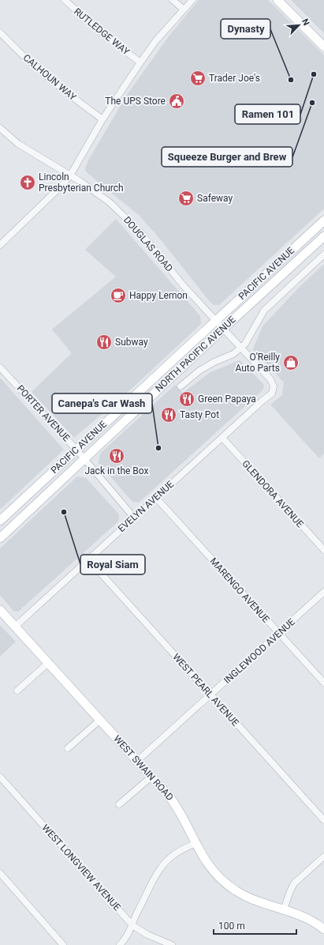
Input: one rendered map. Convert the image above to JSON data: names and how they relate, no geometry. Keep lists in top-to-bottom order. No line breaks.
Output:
{"streets":{"main road":["PACIFIC AVENUE","NORTH PACIFIC AVENUE","WEST SWAIN ROAD"],"street":["RUTLEDGE WAY","CALHOUN WAY","DOUGLAS ROAD","PORTER AVENUE","GLENDORA AVENUE","EVELYN AVENUE","MARENGO AVENUE","INGLEWOOD AVENUE","WEST PEARL AVENUE","WEST LONGVIEW AVENUE"]},"crossings":[["DOUGLAS ROAD","PACIFIC AVENUE"],["DOUGLAS ROAD","NORTH PACIFIC AVENUE"],["DOUGLAS ROAD","EVELYN AVENUE"],["PACIFIC AVENUE","PORTER AVENUE"],["NORTH PACIFIC AVENUE","PORTER AVENUE"],["PORTER AVENUE","EVELYN AVENUE"],["GLENDORA AVENUE","EVELYN AVENUE"],["EVELYN AVENUE","MARENGO AVENUE"],["EVELYN AVENUE","WEST PEARL AVENUE"],["EVELYN AVENUE","WEST SWAIN ROAD"],["MARENGO AVENUE","INGLEWOOD AVENUE"],["INGLEWOOD AVENUE","WEST PEARL AVENUE"],["INGLEWOOD AVENUE","WEST SWAIN ROAD"]],"places":{"other":["Ramen 101","Dynasty","Squeeze Burger and Brew","Canepa's Car Wash","Royal Siam"],"supermarket":["Trader Joe's","Safeway"],"public building":["The UPS Store"],"church":["Lincoln Presbyterian Church"],"cafe":["Happy Lemon"],"restaurant":["Subway","Green Papaya","Tasty Pot","Jack in the Box"],"shop":["O'Reilly Auto Parts"]},"scale_bar":"100 m","north":"top right"}
